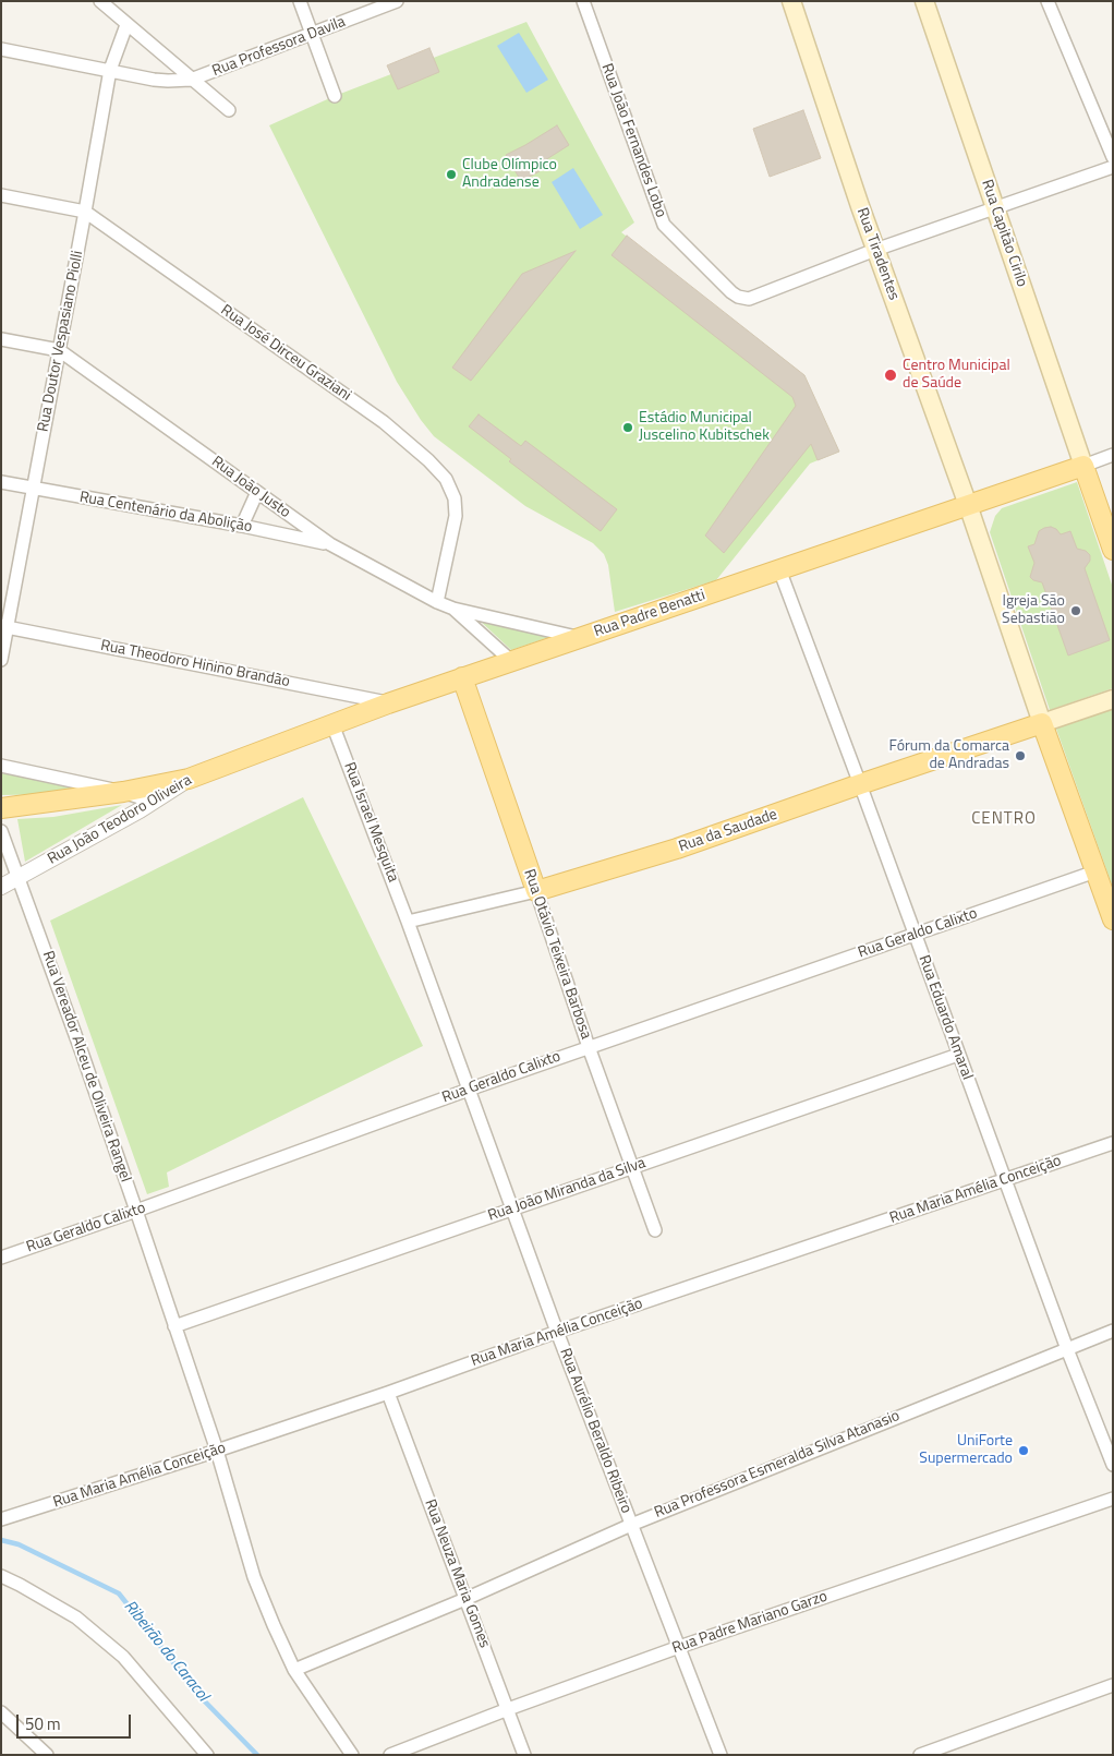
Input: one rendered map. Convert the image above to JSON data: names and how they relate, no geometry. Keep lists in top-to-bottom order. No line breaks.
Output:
{"streets":{"main road":["Rua Capitão Cirilo","Rua Tiradentes","Rua Padre Benatti","Rua João Teodoro Oliveira","Rua da Saudade","Rua Otávio Teixeira Barbosa"],"street":["Rua Professora Davila","Rua João Fernandes Lobo","Rua Doutor Vespasiano Piolli","Rua José Dirceu Graziani","Rua João Justo","Rua Centenário da Abolição","Rua Theodoro Hinino Brandão","Rua Israel Mesquita","Rua Geraldo Calixto","Rua Eduardo Amaral","Rua Vereador Alceu de Oliveira Rangel","Rua João Miranda da Silva","Rua Maria Amélia Conceição","Rua Aurélio Beraldo Ribeiro","Rua Professora Esmeralda Silva Atanasio","Rua Neuza Maria Gomes","Rua Padre Mariano Garzo"]},"crossings":[["Rua Professora Davila","Rua Doutor Vespasiano Piolli"],["Rua João Fernandes Lobo","Rua Tiradentes"],["Rua Capitão Cirilo","Rua Padre Benatti"],["Rua Tiradentes","Rua Padre Benatti"],["Rua Tiradentes","Rua da Saudade"],["Rua Doutor Vespasiano Piolli","Rua José Dirceu Graziani"],["Rua Doutor Vespasiano Piolli","Rua João Justo"],["Rua Doutor Vespasiano Piolli","Rua Centenário da Abolição"],["Rua Doutor Vespasiano Piolli","Rua Theodoro Hinino Brandão"],["Rua José Dirceu Graziani","Rua João Justo"],["Rua João Justo","Rua Centenário da Abolição"],["Rua Padre Benatti","Rua Theodoro Hinino Brandão"],["Rua Padre Benatti","Rua João Teodoro Oliveira"],["Rua Padre Benatti","Rua Israel Mesquita"],["Rua Padre Benatti","Rua Otávio Teixeira Barbosa"],["Rua Padre Benatti","Rua Eduardo Amaral"],["Rua João Teodoro Oliveira","Rua Israel Mesquita"],["Rua João Teodoro Oliveira","Rua Vereador Alceu de Oliveira Rangel"],["Rua Israel Mesquita","Rua da Saudade"],["Rua Israel Mesquita","Rua Aurélio Beraldo Ribeiro"],["Rua da Saudade","Rua Otávio Teixeira Barbosa"],["Rua da Saudade","Rua Eduardo Amaral"],["Rua da Saudade","Rua Aurélio Beraldo Ribeiro"],["Rua Geraldo Calixto","Rua Otávio Teixeira Barbosa"],["Rua Geraldo Calixto","Rua Eduardo Amaral"],["Rua Geraldo Calixto","Rua Vereador Alceu de Oliveira Rangel"],["Rua Geraldo Calixto","Rua Aurélio Beraldo Ribeiro"],["Rua Otávio Teixeira Barbosa","Rua João Miranda da Silva"],["Rua Eduardo Amaral","Rua João Miranda da Silva"],["Rua Eduardo Amaral","Rua Maria Amélia Conceição"],["Rua Eduardo Amaral","Rua Professora Esmeralda Silva Atanasio"],["Rua Vereador Alceu de Oliveira Rangel","Rua João Miranda da Silva"],["Rua Vereador Alceu de Oliveira Rangel","Rua Maria Amélia Conceição"],["Rua Vereador Alceu de Oliveira Rangel","Rua Professora Esmeralda Silva Atanasio"],["Rua João Miranda da Silva","Rua Aurélio Beraldo Ribeiro"],["Rua Maria Amélia Conceição","Rua Aurélio Beraldo Ribeiro"],["Rua Maria Amélia Conceição","Rua Neuza Maria Gomes"],["Rua Aurélio Beraldo Ribeiro","Rua Professora Esmeralda Silva Atanasio"],["Rua Aurélio Beraldo Ribeiro","Rua Padre Mariano Garzo"],["Rua Professora Esmeralda Silva Atanasio","Rua Neuza Maria Gomes"],["Rua Neuza Maria Gomes","Rua Padre Mariano Garzo"]],"districts":["CENTRO"],"water":["Ribeirão do Caracol"],"places":["Clube Olímpico Andradense","Centro Municipal de Saúde","Estádio Municipal Juscelino Kubitschek","Igreja São Sebastião","Fórum da Comarca de Andradas","UniForte Supermercado"],"scale_bar":"50 m"}
